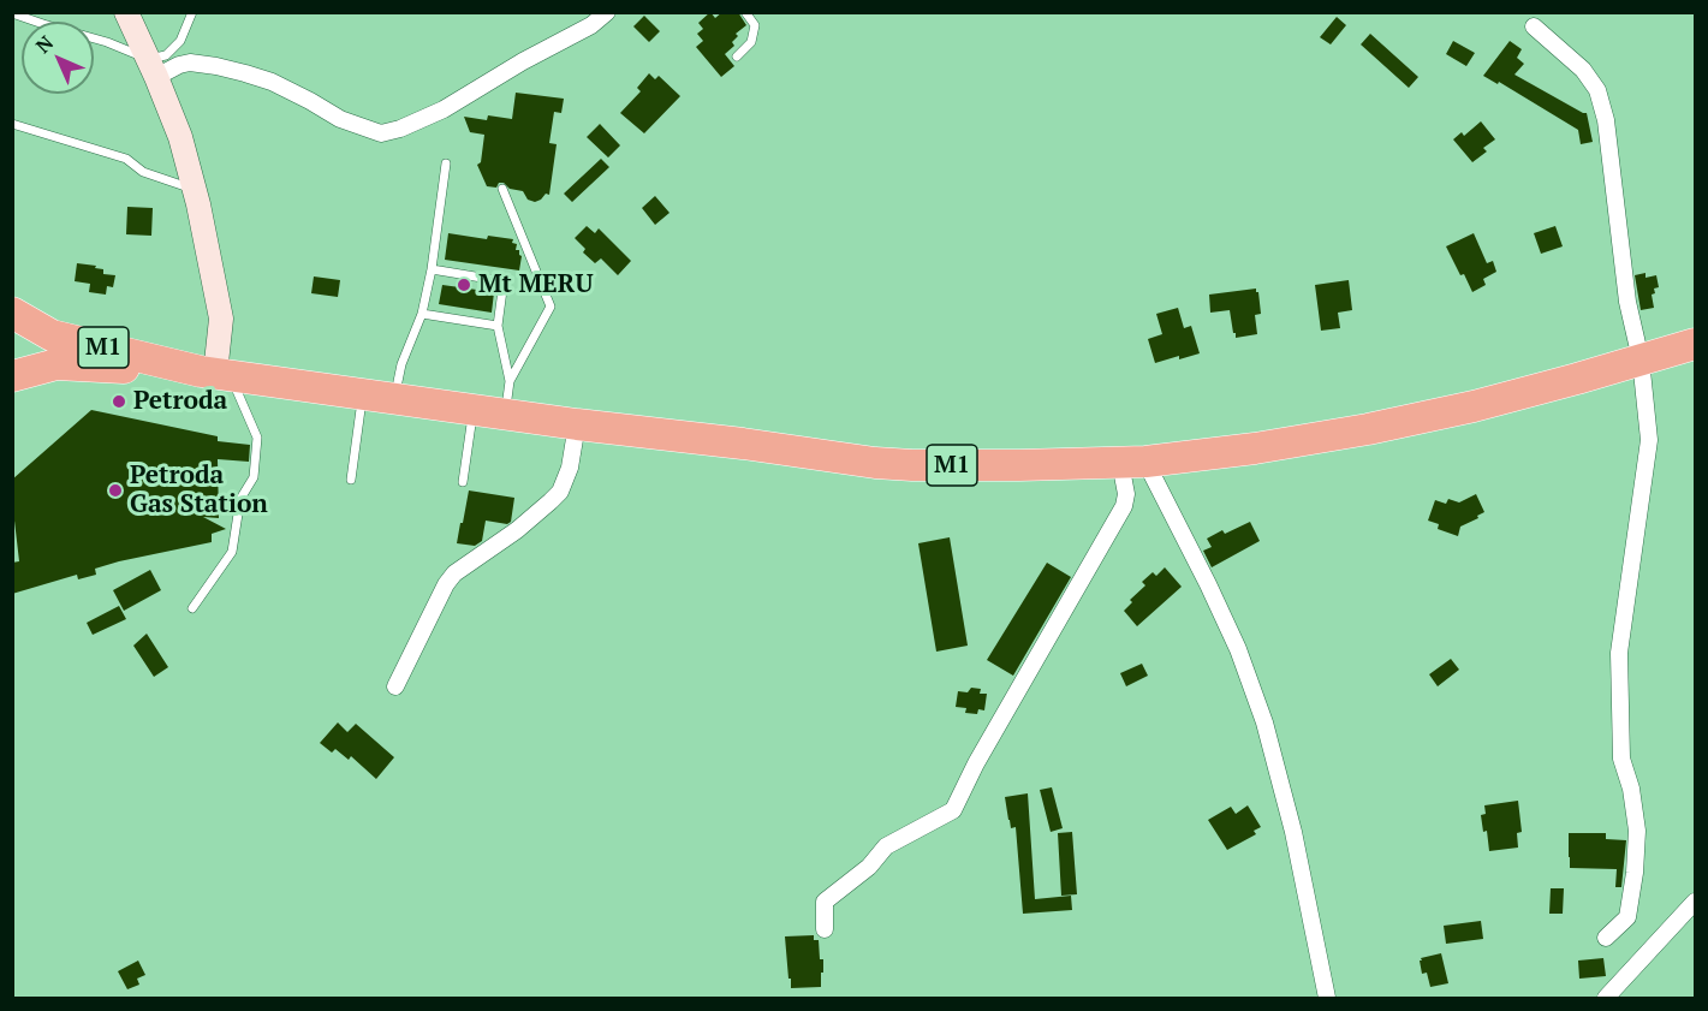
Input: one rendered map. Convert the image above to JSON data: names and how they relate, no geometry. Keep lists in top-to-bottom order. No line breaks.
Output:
{"streets":{"highway":["M1"]},"places":["Mt MERU","Petroda","Petroda Gas Station"],"north":"top left"}
